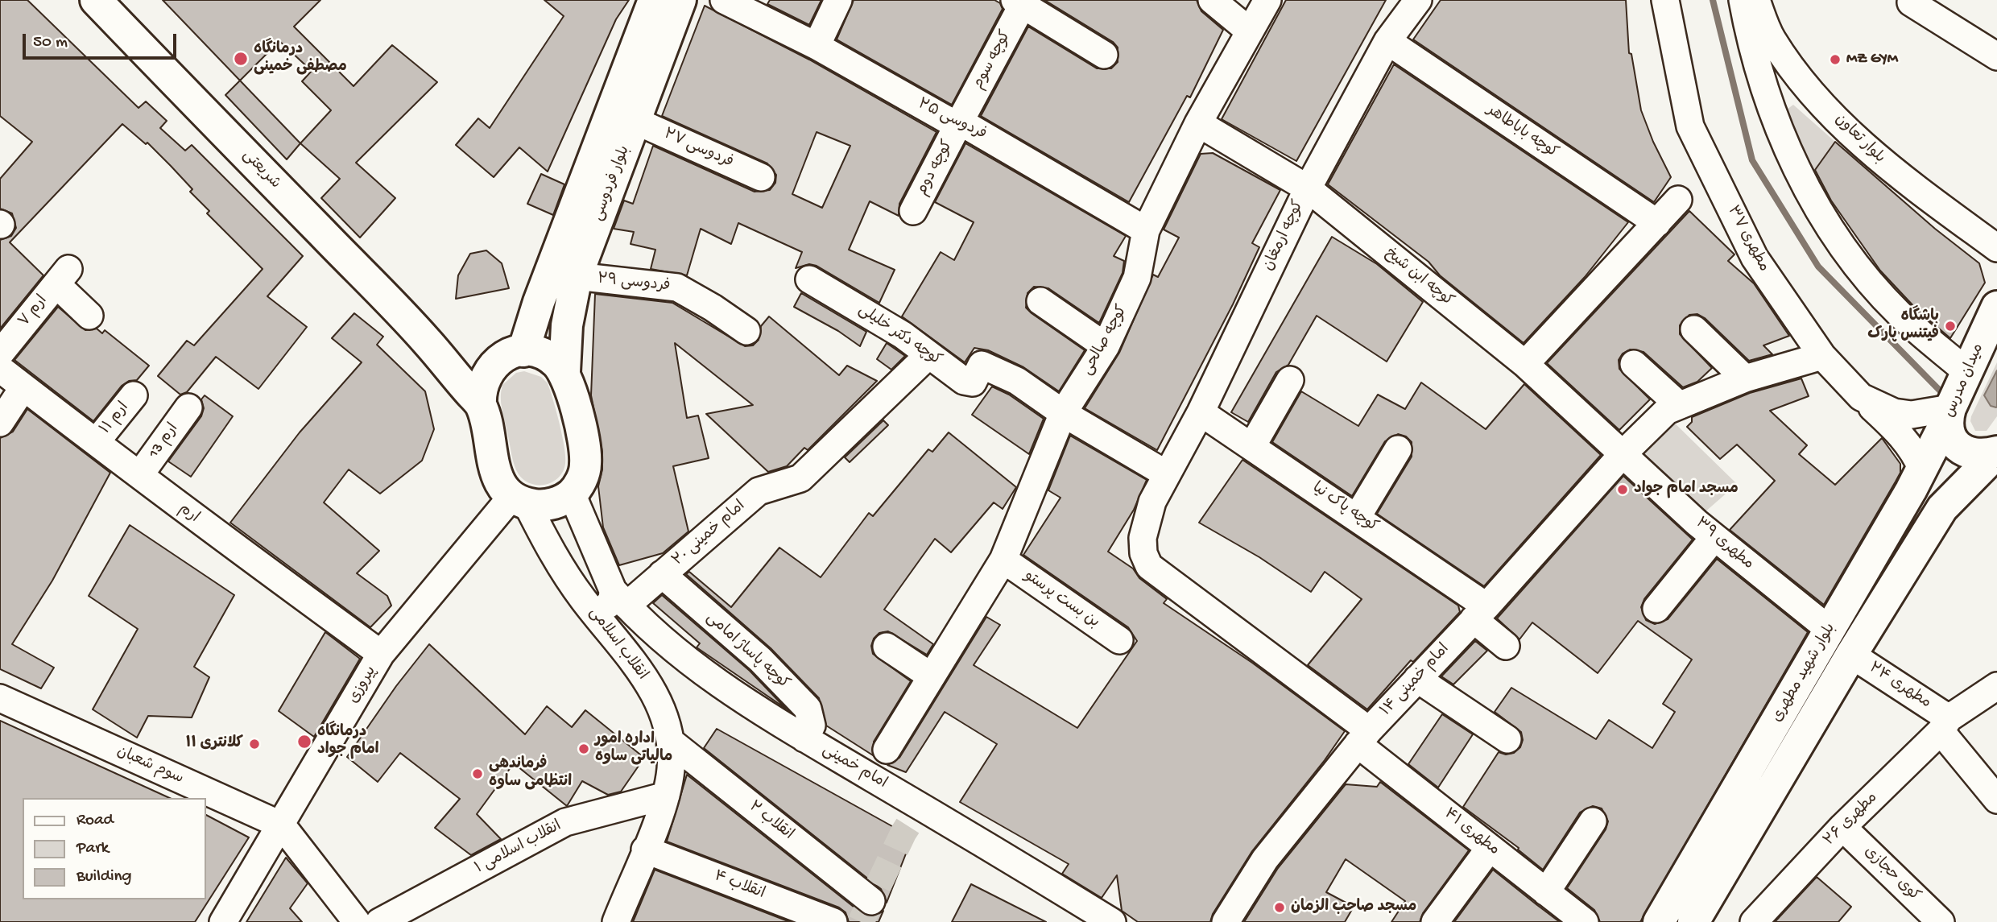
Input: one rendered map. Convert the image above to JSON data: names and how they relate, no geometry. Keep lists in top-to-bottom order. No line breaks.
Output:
{"streets":{"main road":["شریعتی","بلوار فردوسی","میدان مدرس","بلوار شهید مطهری"],"street":["کوچه سوم","فردوسی ۲۵","کوچه باباطاهر","بلوار تعاون","فردوسی ۲۷","کوچه دوم","کوچه ارمغان","مطهری ۳۷","کوچه ابن شیخ","فردوسی ۲۹","ارم ۷","کوچه دکتر خلیلی","کوچه صالحی","ارم ۱۱","ارم 13","کوچه پاک نیا","ارم","امام خمینی ۲۰","مطهری ۳۹","بن بست پرستو","انقلاب اسلامی","کوچه پاساژ امامی","امام خمینی ۱۴","پیروزی","مطهری ۲۴","سوم شعبان","امام خمینی","مطهری ۲۶","انقلاب ۲","مطهری ۴۱","انقلاب اسلامی ۱","کوی حجازی","انقلاب ۴"]},"crossings":[["کوچه سوم","فردوسی ۲۵"],["کوچه سوم","کوچه دوم"],["فردوسی ۲۵","کوچه دوم"],["فردوسی ۲۵","کوچه صالحی"],["کوچه باباطاهر","کوچه ارمغان"],["فردوسی ۲۷","بلوار فردوسی"],["شریعتی","بلوار فردوسی"],["شریعتی","انقلاب اسلامی"],["شریعتی","پیروزی"],["بلوار فردوسی","فردوسی ۲۹"],["بلوار فردوسی","انقلاب اسلامی"],["بلوار فردوسی","پیروزی"],["کوچه ارمغان","کوچه ابن شیخ"],["کوچه ارمغان","کوچه پاک نیا"],["کوچه ارمغان","مطهری ۴۱"],["مطهری ۳۷","میدان مدرس"],["مطهری ۳۷","بلوار شهید مطهری"],["مطهری ۳۷","امام خمینی ۱۴"],["کوچه ابن شیخ","کوچه صالحی"],["کوچه ابن شیخ","مطهری ۳۹"],["کوچه ابن شیخ","امام خمینی ۱۴"],["کوچه دکتر خلیلی","کوچه صالحی"],["کوچه دکتر خلیلی","امام خمینی ۲۰"],["کوچه صالحی","بن بست پرستو"],["میدان مدرس","بلوار شهید مطهری"],["ارم ۱۱","ارم"],["ارم 13","ارم"],["کوچه پاک نیا","امام خمینی ۱۴"],["ارم","پیروزی"],["امام خمینی ۲۰","انقلاب اسلامی"],["امام خمینی ۲۰","کوچه پاساژ امامی"],["امام خمینی ۲۰","امام خمینی"],["مطهری ۳۹","بلوار شهید مطهری"],["مطهری ۳۹","امام خمینی ۱۴"],["انقلاب اسلامی","پیروزی"],["انقلاب اسلامی","انقلاب ۲"],["انقلاب اسلامی","انقلاب اسلامی ۱"],["انقلاب اسلامی","انقلاب ۴"],["کوچه پاساژ امامی","امام خمینی"],["بلوار شهید مطهری","مطهری ۲۴"],["امام خمینی ۱۴","مطهری ۴۱"],["پیروزی","سوم شعبان"],["مطهری ۲۴","مطهری ۲۶"],["مطهری ۲۶","کوی حجازی"]],"places":["درمانگاه مصطفی خمینی","MZ GYM","باشگاه فیتنس پارک","مسجد امام جواد","درمانگاه امام جواد","کلانتری ۱۱","اداره امور مالیاتی ساوه","فرماندهی انتظامی ساوه","مسجد صاحب الزمان"],"legend":["Road","Park","Building"],"scale_bar":"50 m"}
